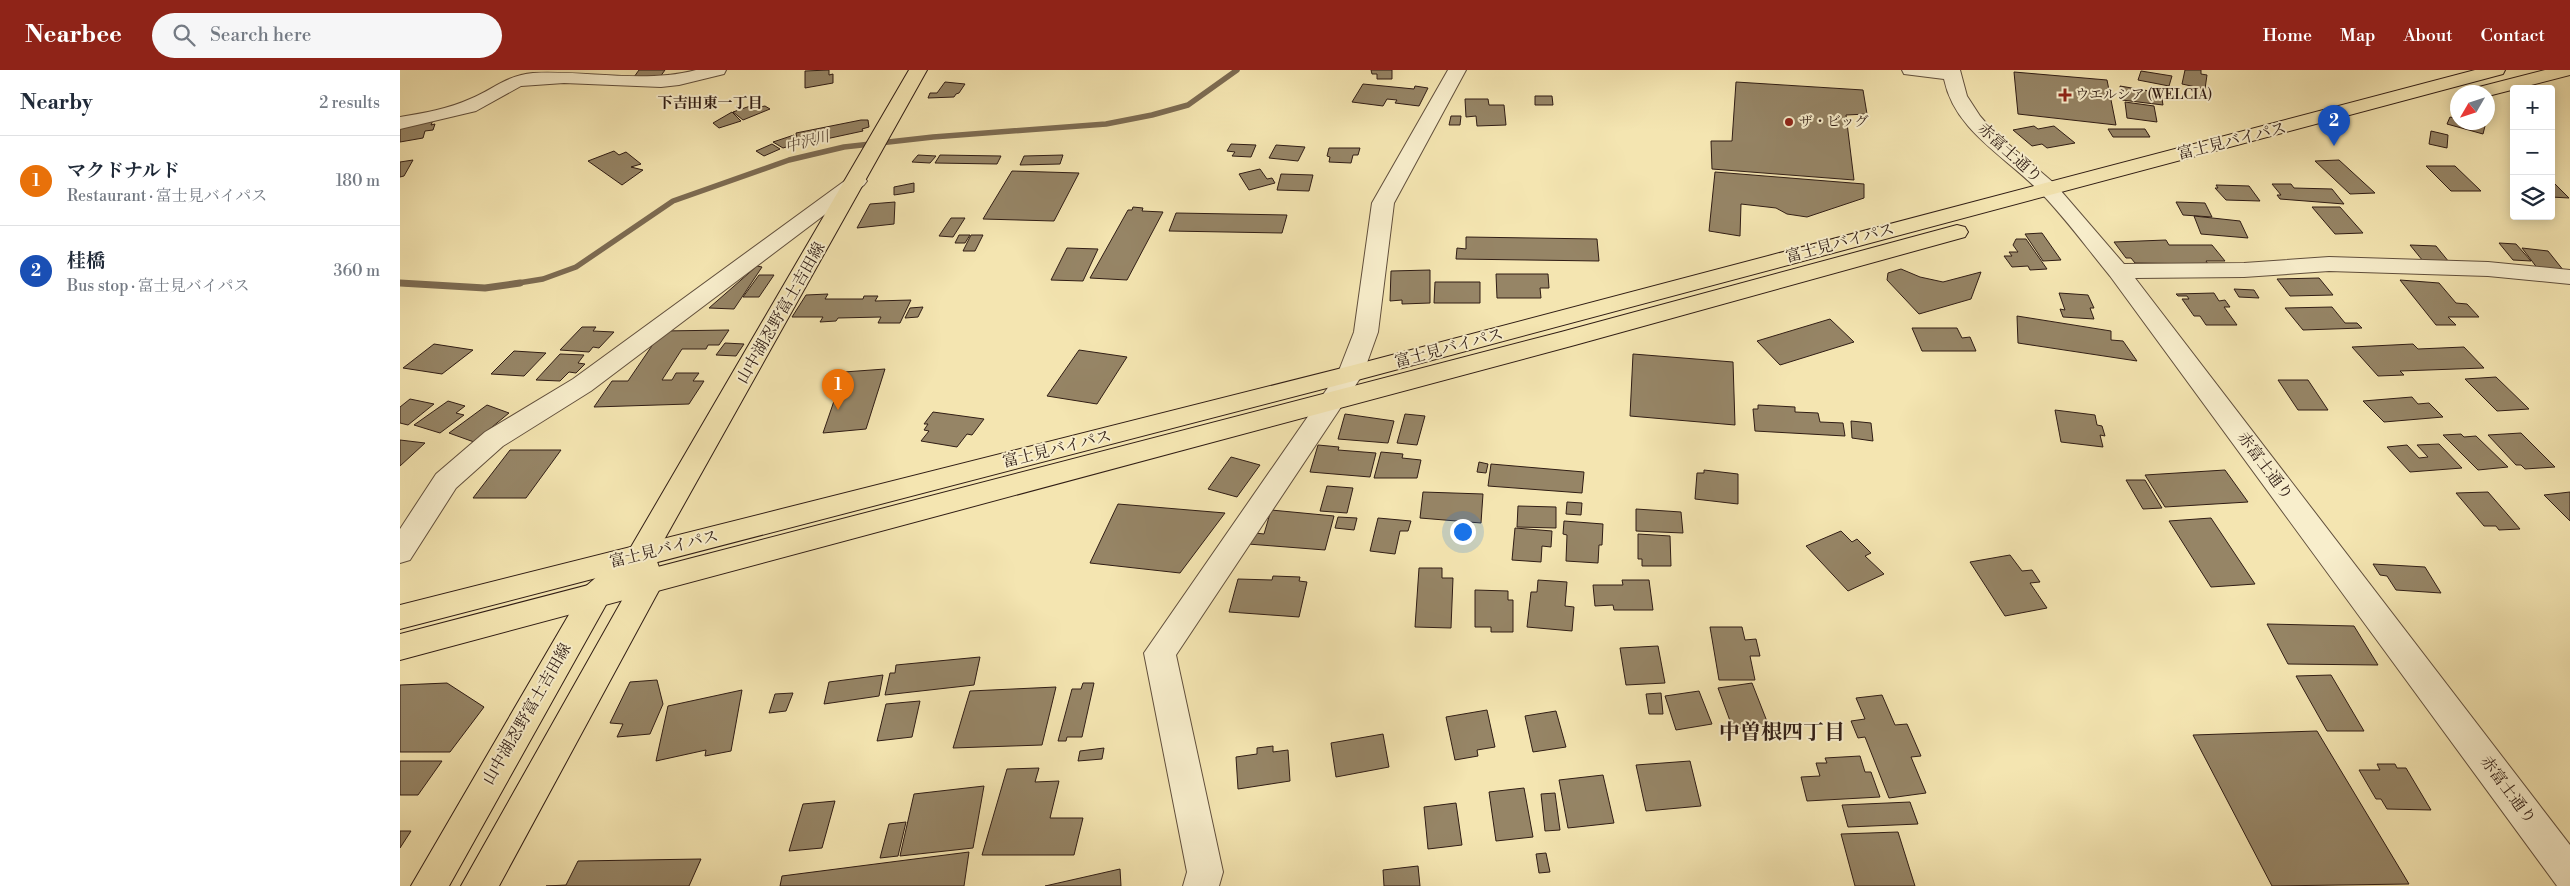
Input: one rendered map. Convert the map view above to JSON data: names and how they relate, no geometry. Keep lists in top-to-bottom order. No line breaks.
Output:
{"streets":{"main road":["富士見バイパス","山中湖忍野富士吉田線"],"street":["赤富士通り"]},"crossings":[["富士見バイパス","赤富士通り"],["富士見バイパス","山中湖忍野富士吉田線"]],"districts":["下吉田東一丁目","中曽根四丁目"],"water":["中沢川"],"places":{"health":["ウエルシア (WELCIA)"],"other":["ザ・ビッグ"]},"north":"bottom left","page":{"header":"Nearbee","search":"Search here","nav":["Home","Map","About","Contact"],"heading":["Nearby","2 results"],"map_buttons":["+","−"],"pins":["2","1"],"list":[{"mark":"1","name":"マクドナルド","note":"Restaurant · 富士見バイパス","value":"180 m"},{"mark":"2","name":"桂橋","note":"Bus stop · 富士見バイパス","value":"360 m"}]}}
